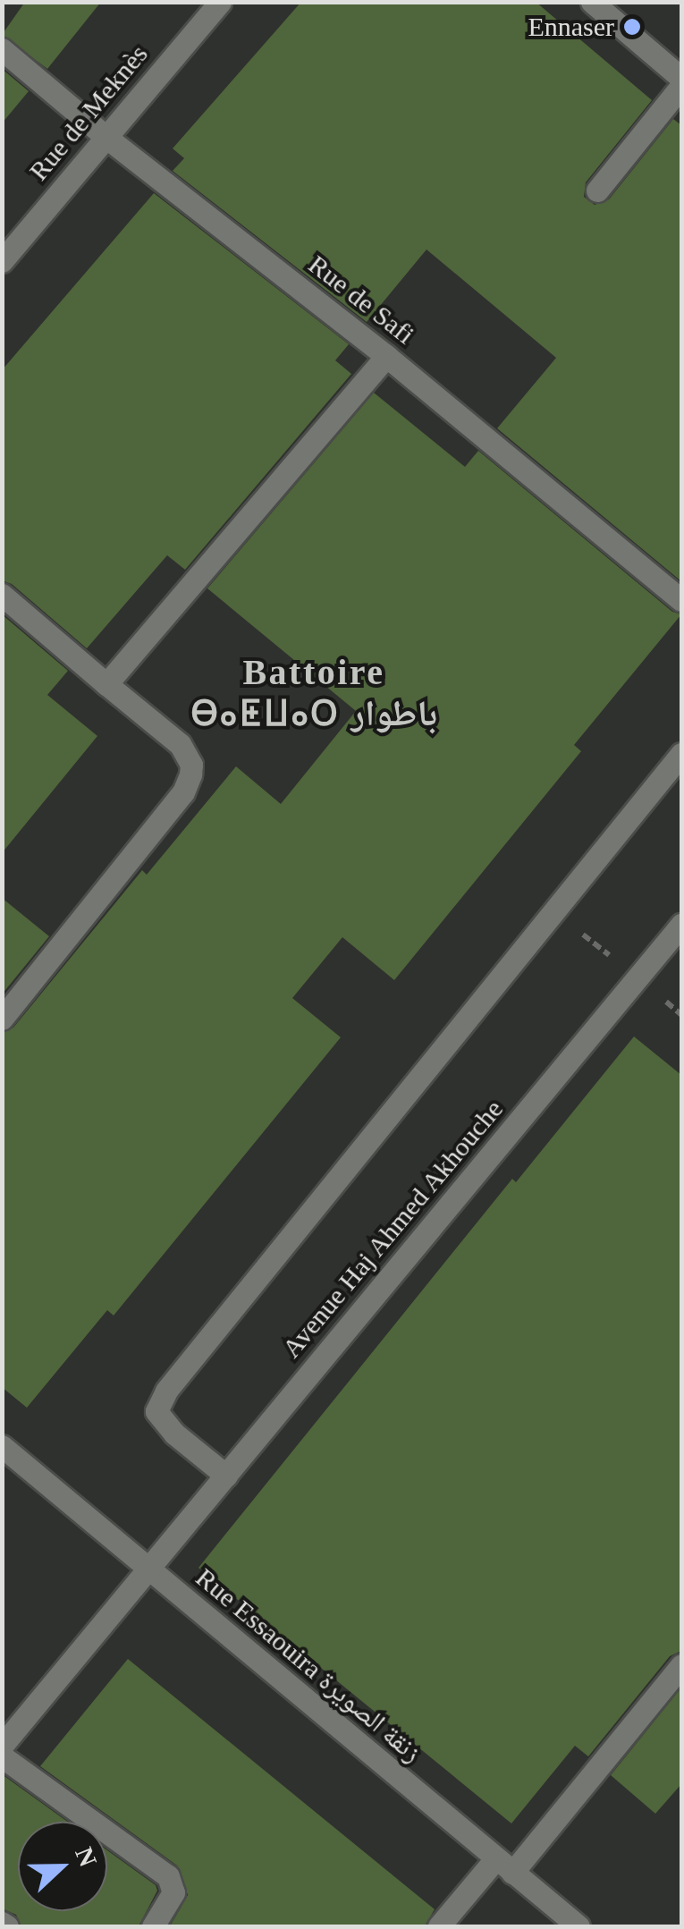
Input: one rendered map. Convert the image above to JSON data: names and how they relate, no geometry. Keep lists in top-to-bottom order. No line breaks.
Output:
{"streets":{"street":["Rue de Meknès","Rue de Safi","Avenue Haj Ahmed Akhouche","Rue Essaouira زنقة الصويرة"]},"crossings":[["Rue de Meknès","Rue de Safi"],["Avenue Haj Ahmed Akhouche","Rue Essaouira زنقة الصويرة"]],"districts":["Battoire ⴱⴰⵟⵡⴰⵔ باطوار"],"places":["Ennaser"],"north":"right"}
